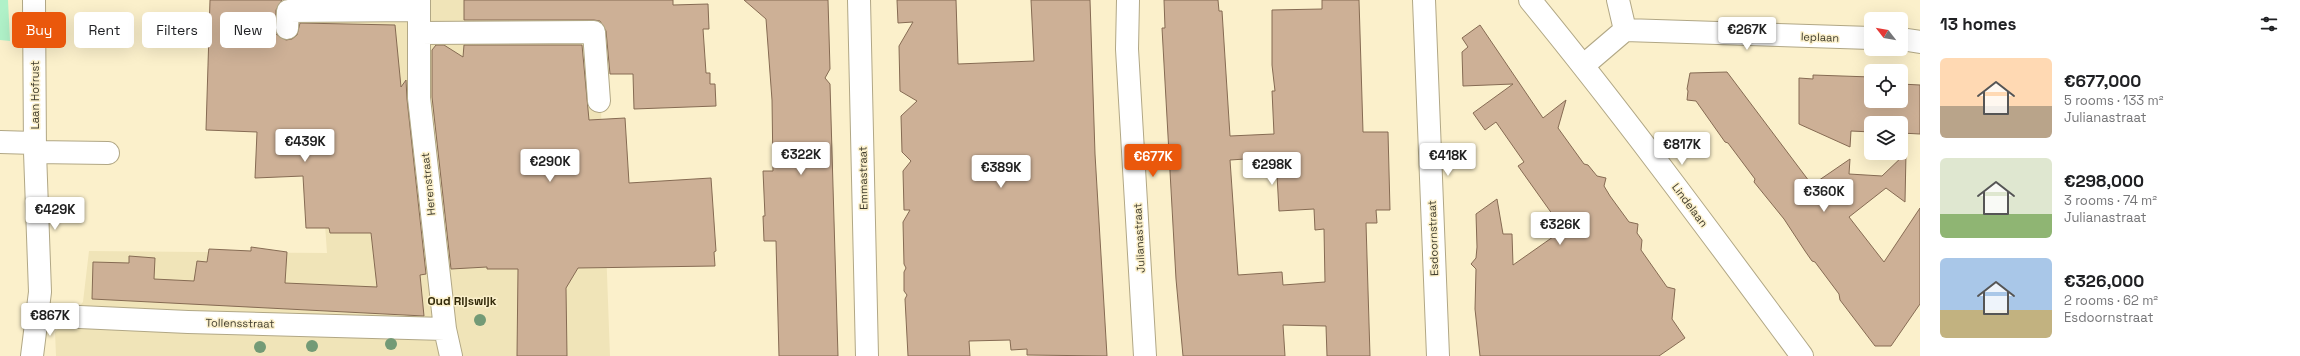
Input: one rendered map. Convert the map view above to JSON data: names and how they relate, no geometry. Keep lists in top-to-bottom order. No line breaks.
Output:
{"streets":{"street":["Ieplaan","Laan Hofrust","Emmastraat","Herenstraat","Lindelaan","Julianastraat","Esdoornstraat","Tollensstraat"]},"crossings":[["Laan Hofrust","Tollensstraat"],["Herenstraat","Tollensstraat"]],"districts":["Oud Rijswijk"],"north":"top left","page":{"heading":"13 homes","chip":["Buy","Rent","Filters","New"],"price":["€267K","€439K","€817K","€322K","€418K","€677K","€290K","€298K","€389K","€360K","€429K","€326K","€867K"],"list":[{"name":"€677,000","note":"5 rooms · 133 m² · Julianastraat"},{"name":"€298,000","note":"3 rooms · 74 m² · Julianastraat"},{"name":"€326,000","note":"2 rooms · 62 m² · Esdoornstraat"}]}}
